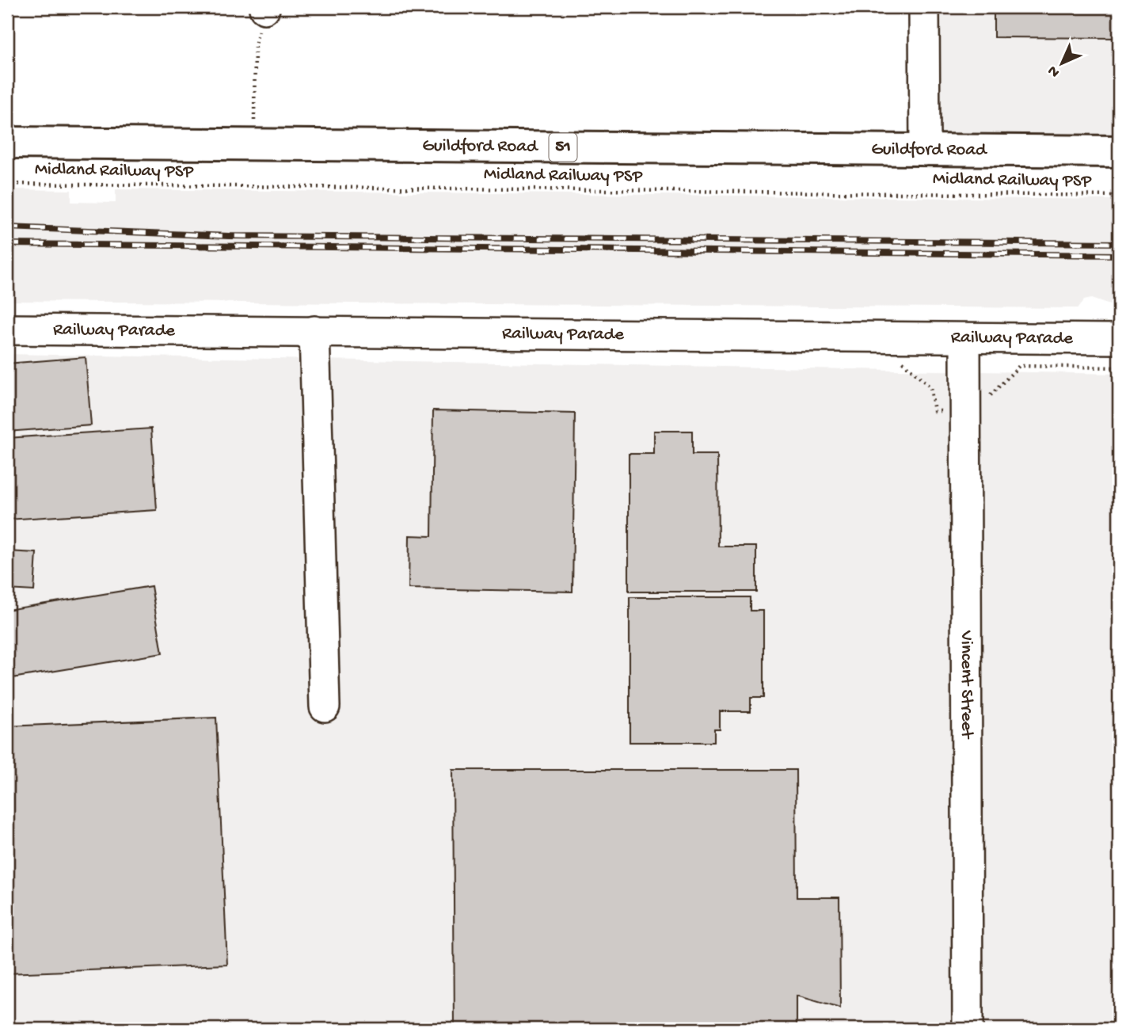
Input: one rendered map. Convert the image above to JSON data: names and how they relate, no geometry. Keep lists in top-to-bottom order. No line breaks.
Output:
{"streets":{"highway":["Guildford Road","51"],"street":["Railway Parade","Vincent Street"],"path":["Midland Railway PSP"]},"crossings":[["Railway Parade","Vincent Street"]],"north":"bottom left"}
